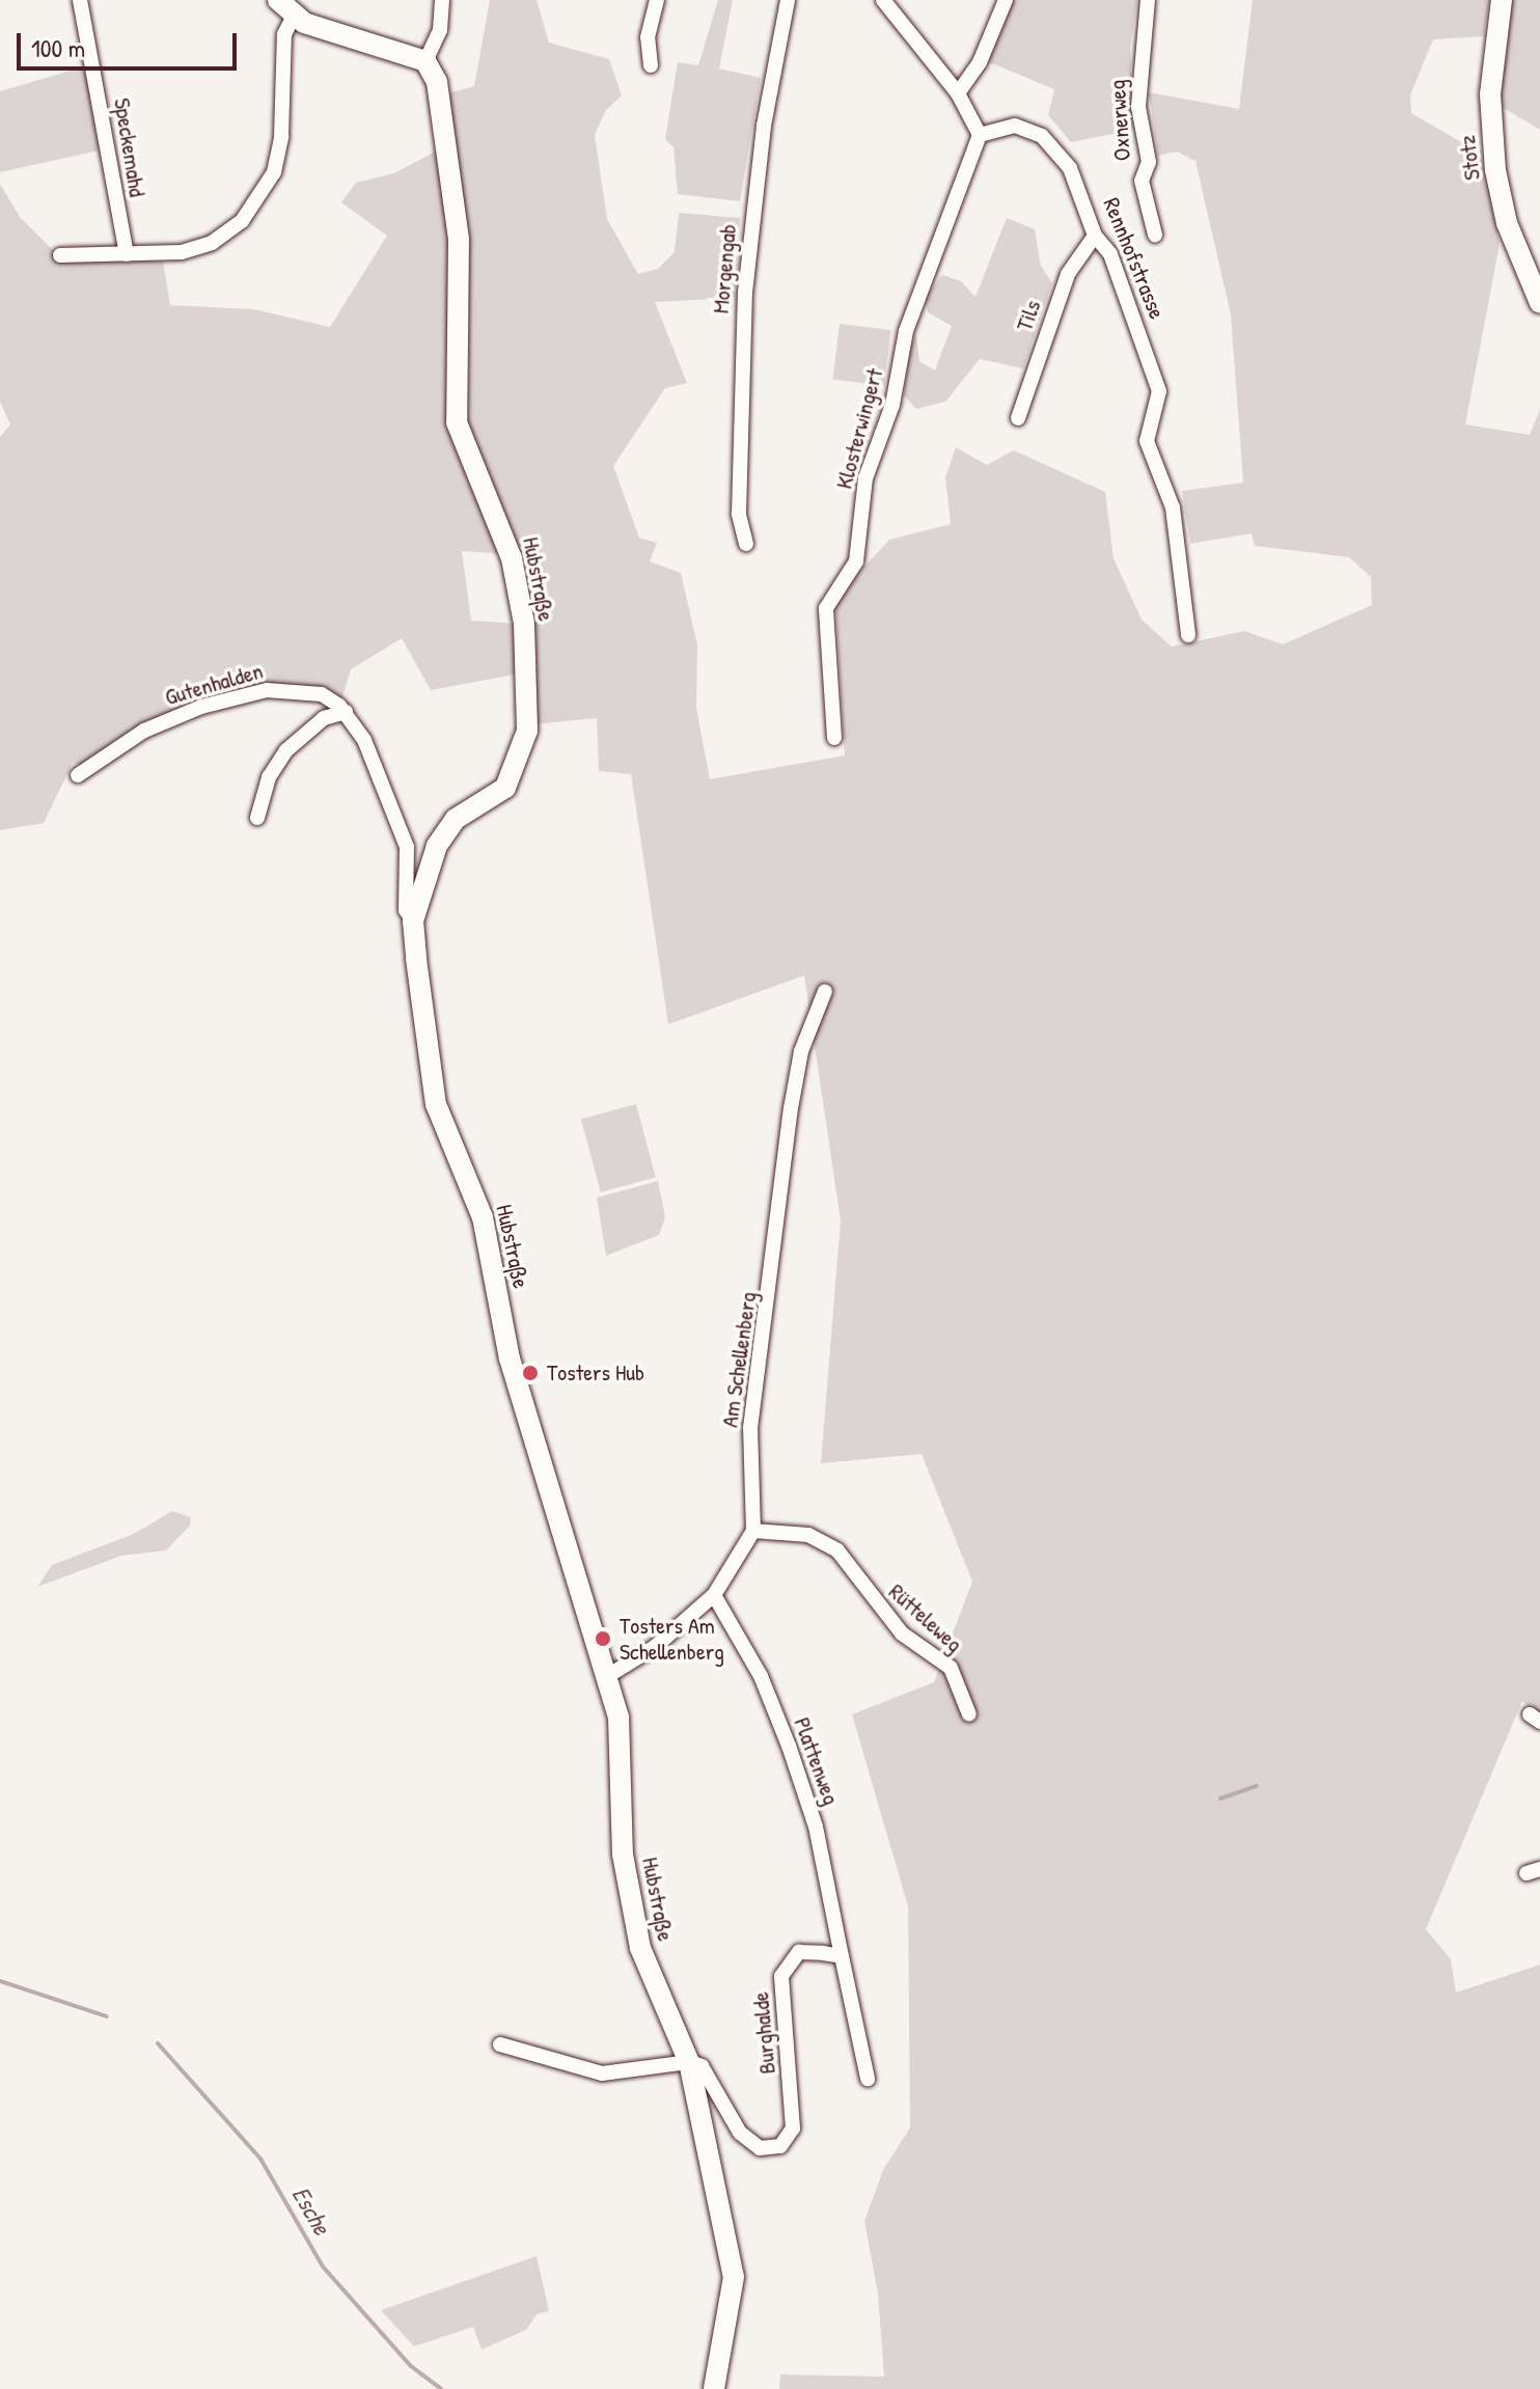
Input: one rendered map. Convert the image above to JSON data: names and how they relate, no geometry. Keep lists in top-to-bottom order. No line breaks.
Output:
{"streets":{"street":["Oxnerweg","Speckemahd","Stotz","Rennhofstrasse","Morgengab","Tils","Klosterwingert","Hubstraße","Gutenhalden","Am Schellenberg","Rütteleweg","Plattenweg","Burghalde"]},"crossings":[["Rennhofstrasse","Tils"],["Rennhofstrasse","Klosterwingert"],["Hubstraße","Burghalde"],["Am Schellenberg","Rütteleweg"],["Plattenweg","Burghalde"]],"water":["Esche"],"places":["Tosters Hub","Tosters Am Schellenberg"],"scale_bar":"100 m"}
